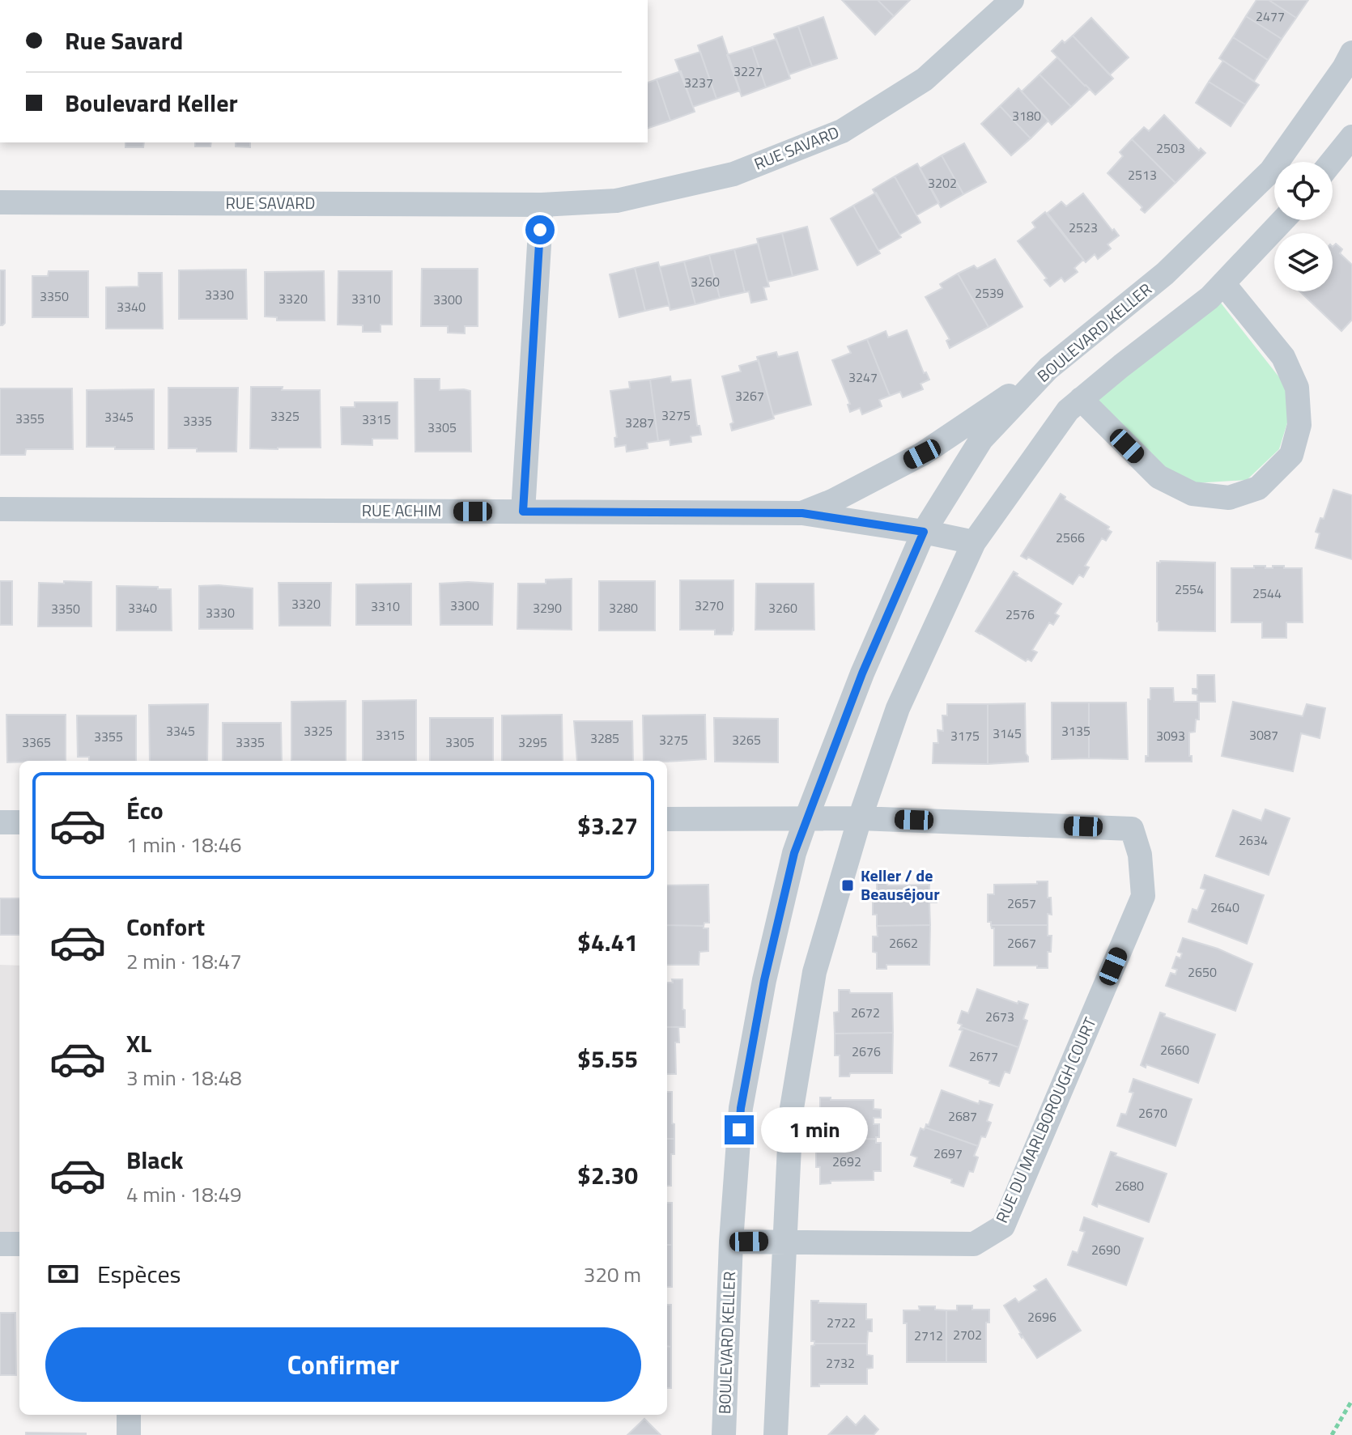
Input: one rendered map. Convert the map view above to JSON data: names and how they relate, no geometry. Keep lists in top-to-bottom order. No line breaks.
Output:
{"streets":{"street":["RUE SAVARD","BOULEVARD KELLER","RUE ACHIM","RUE DU MARLBOROUGH COURT"]},"crossings":[["BOULEVARD KELLER","RUE ACHIM"],["BOULEVARD KELLER","RUE DU MARLBOROUGH COURT"]],"places":{"transit":["Keller / de Beauséjour"]},"house_numbers":["2477","3227","3237","3180","2503","2513","3202","2523","3260","2539","3330","3350","3320","3310","3300","3340","3247","3267","3275","3325","3345","3355","3315","3335","3287","3305","2566","2554","2544","3320","3300","3270","3310","3340","3290","3280","3260","3350","3330","2576","3345","3325","3135","3145","3315","3087","3175","3093","3355","3285","3275","3265","3365","3335","3305","3295","2634","2657","2640","2662","2667","2650","2672","2673","2660","2676","2677","2670","2687","2697","2692","2680","2690","2696","2722","2702","2712","2732"],"page":{"banner":["Rue Savard","Boulevard Keller"],"list":[{"name":"Éco","note":"1 min · 18:46","value":"$3.27"},{"name":"Confort","note":"2 min · 18:47","value":"$4.41"},{"name":"XL","note":"3 min · 18:48","value":"$5.55"},{"name":"Black","note":"4 min · 18:49","value":"$2.30"}],"bubble":"1 min","pay":["Espèces","320 m"],"buttons":"Confirmer"}}
